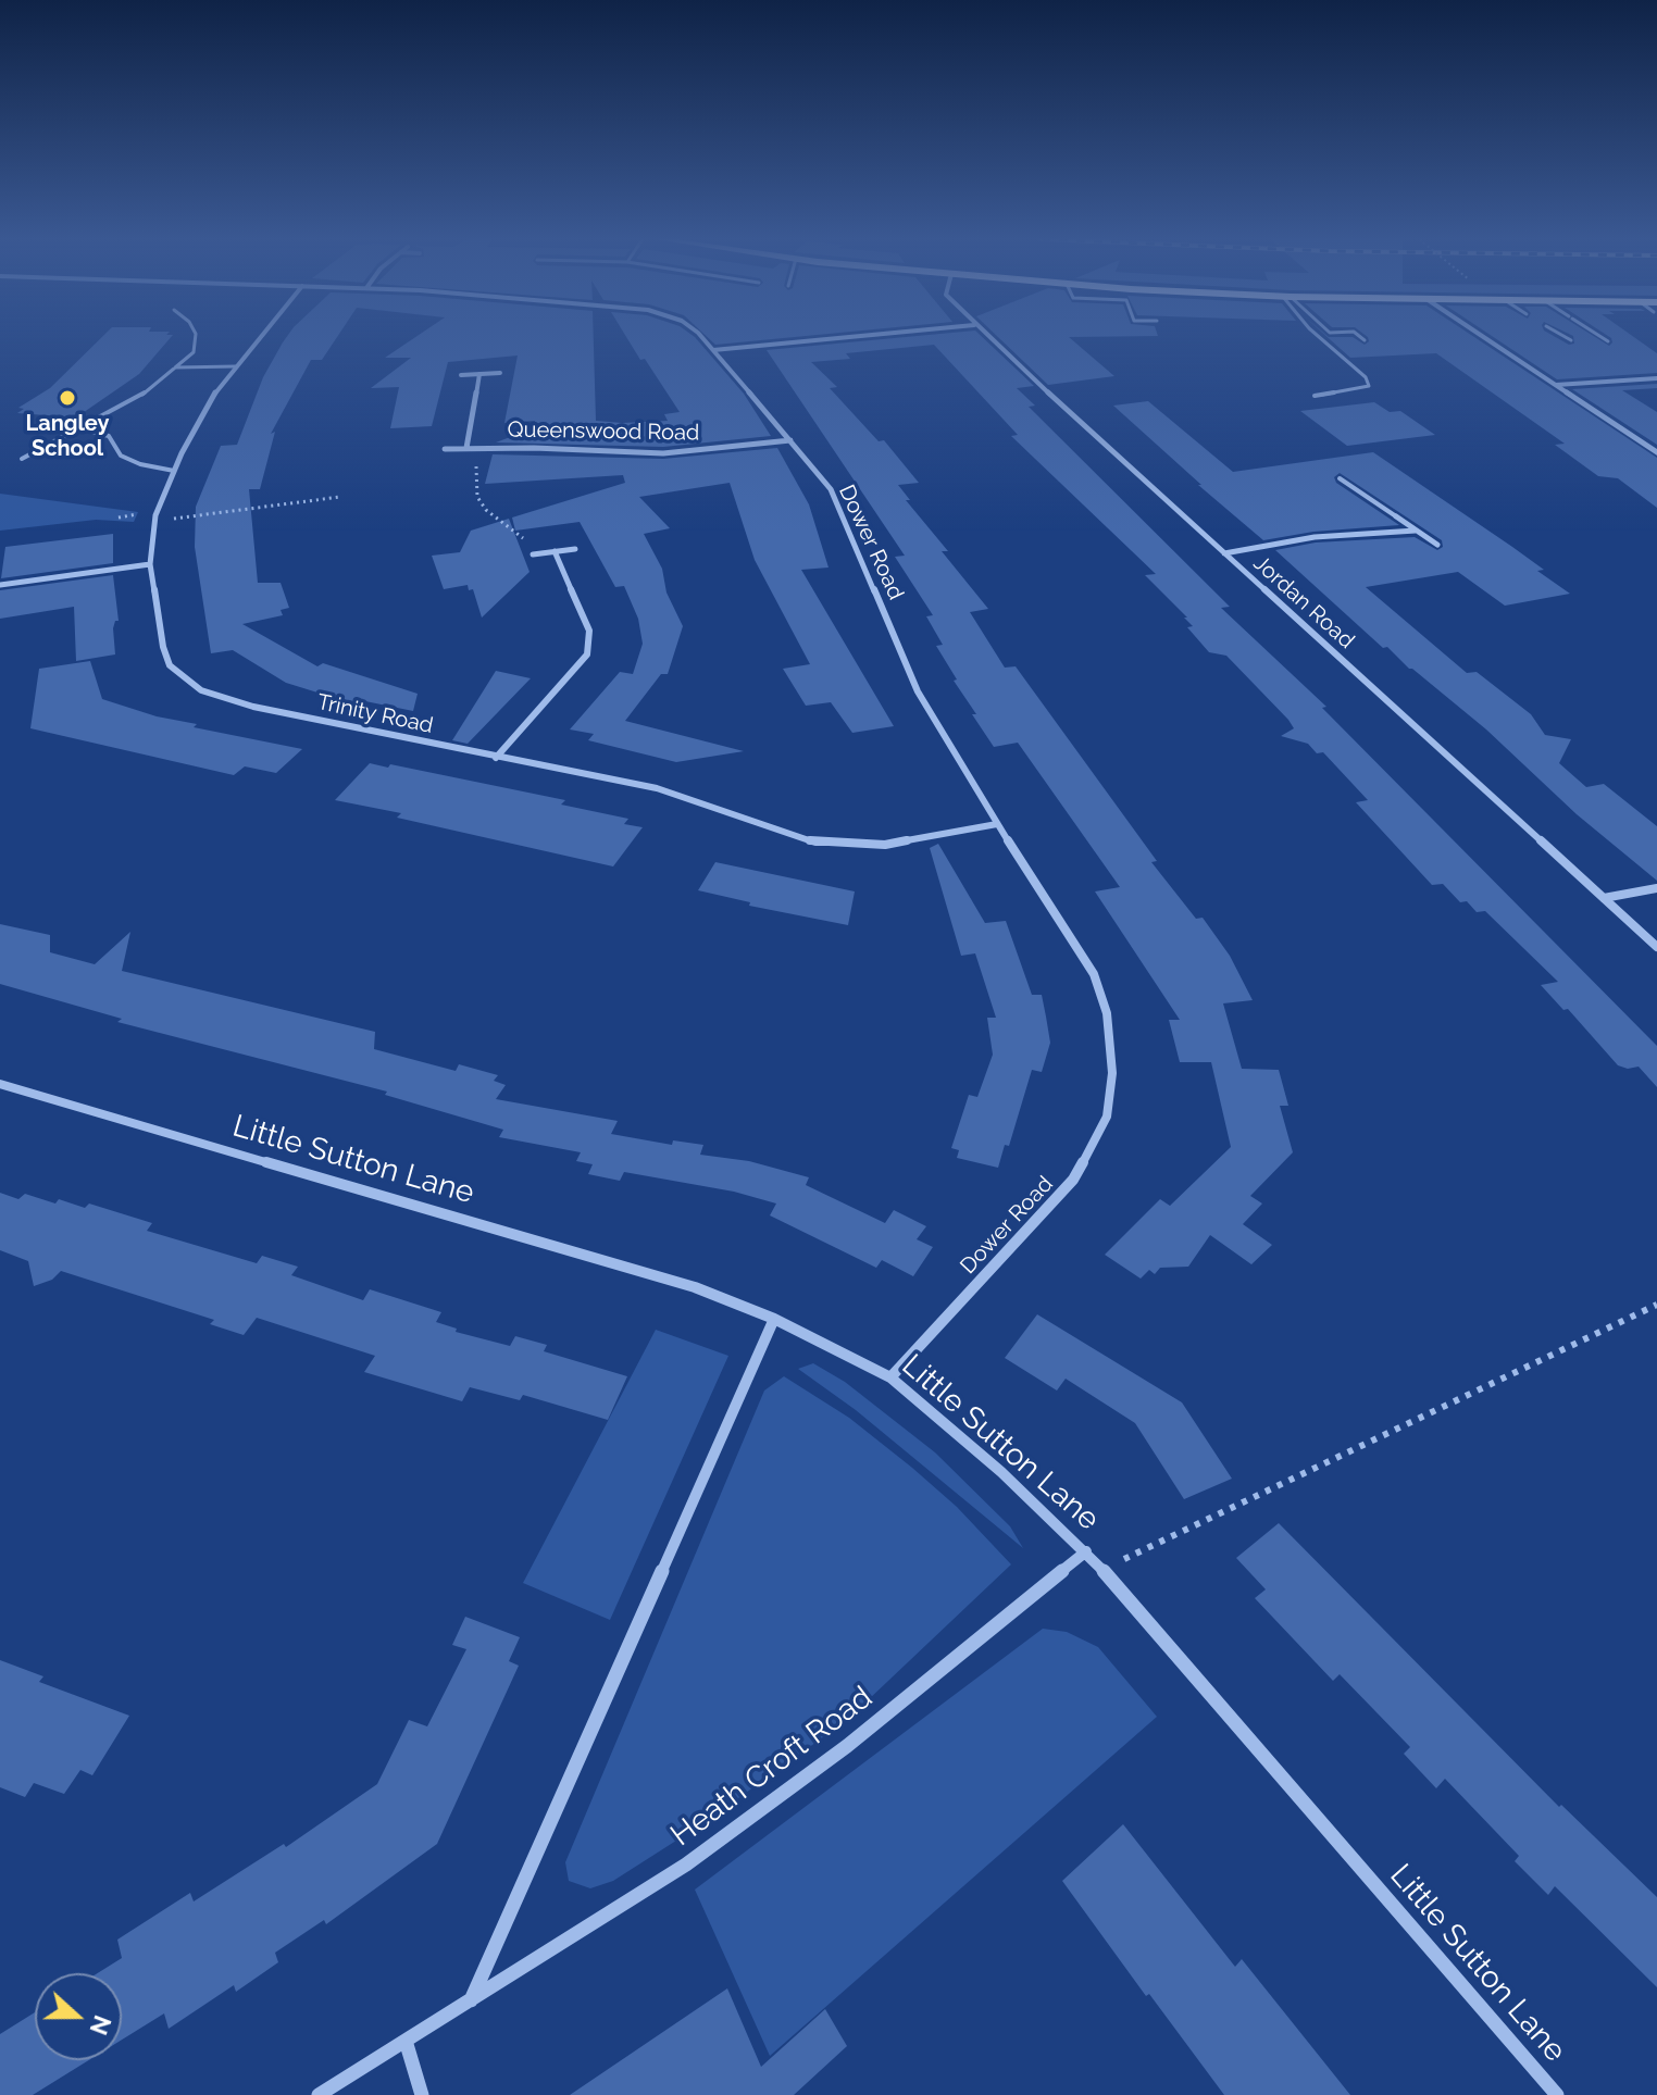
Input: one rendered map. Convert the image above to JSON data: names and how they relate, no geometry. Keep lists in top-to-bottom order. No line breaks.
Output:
{"streets":{"street":["Queenswood Road","Dower Road","Jordan Road","Trinity Road","Little Sutton Lane","Heath Croft Road"]},"crossings":[["Queenswood Road","Dower Road"],["Dower Road","Trinity Road"],["Dower Road","Little Sutton Lane"],["Little Sutton Lane","Heath Croft Road"]],"places":["Langley School"],"north":"right"}
